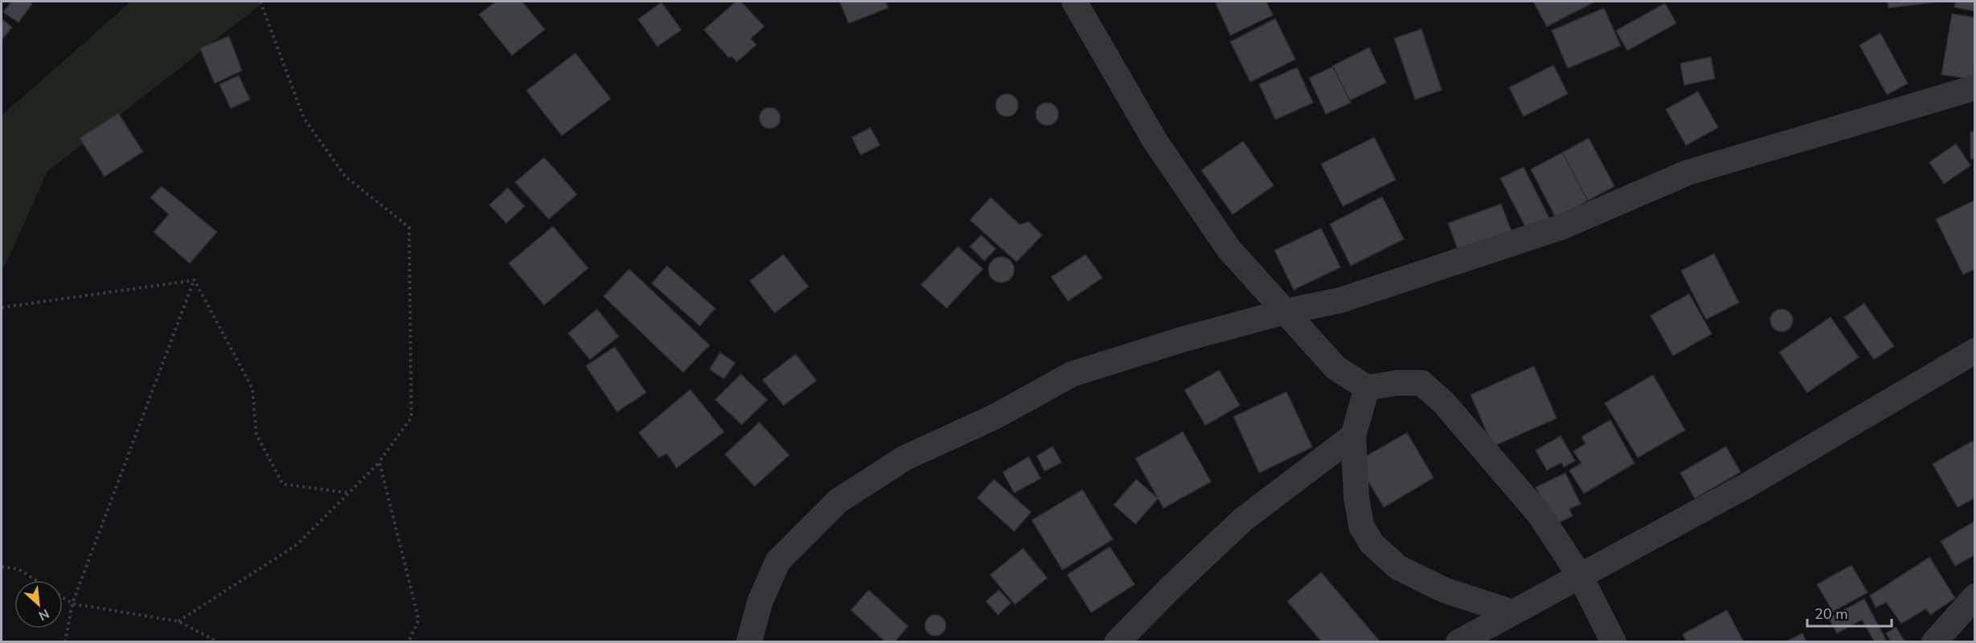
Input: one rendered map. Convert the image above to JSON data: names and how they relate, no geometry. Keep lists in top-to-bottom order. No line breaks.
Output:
{"scale_bar":"20 m","north":"bottom right"}
